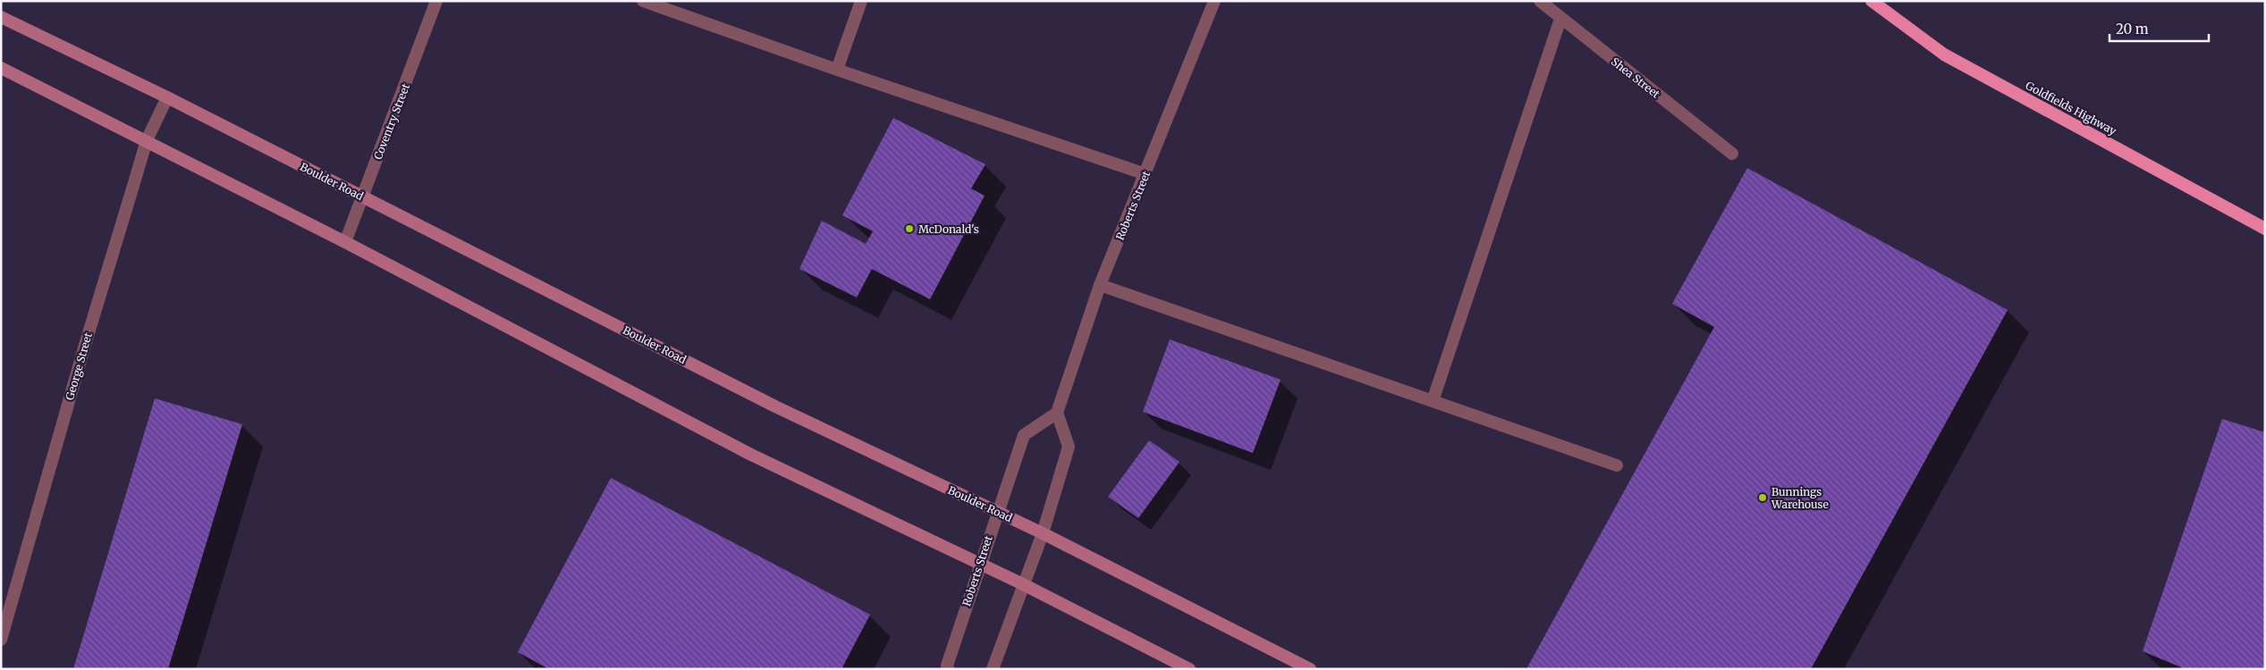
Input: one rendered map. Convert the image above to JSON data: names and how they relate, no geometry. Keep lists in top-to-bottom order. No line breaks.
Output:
{"streets":{"highway":["Goldfields Highway"],"main road":["Boulder Road"],"street":["Shea Street","Coventry Street","Roberts Street","George Street"]},"crossings":[["Coventry Street","Boulder Road"],["Boulder Road","Roberts Street"],["Boulder Road","George Street"]],"places":["McDonald's","Bunnings Warehouse"],"scale_bar":"20 m"}
